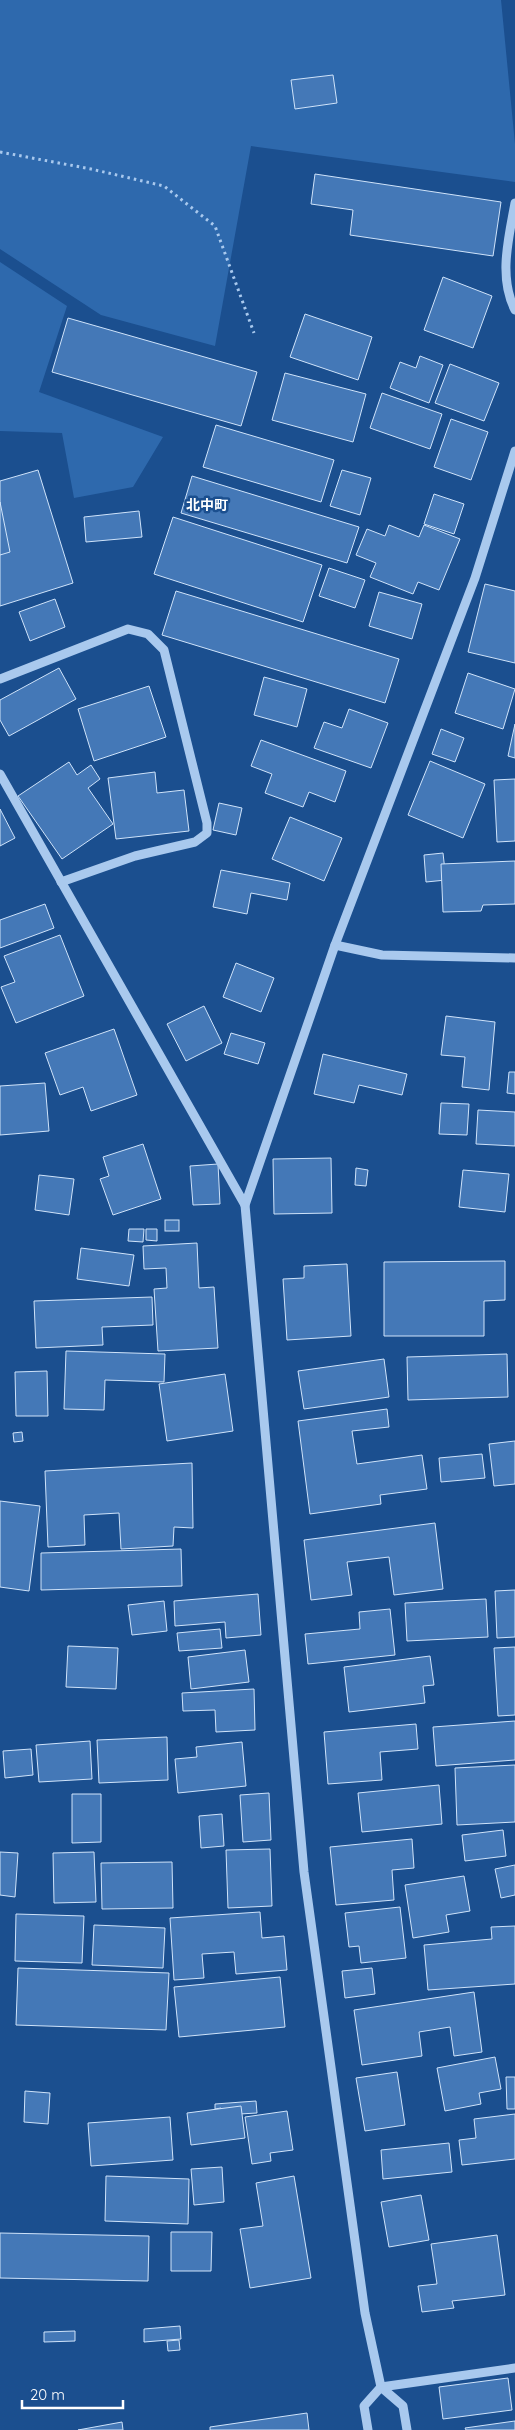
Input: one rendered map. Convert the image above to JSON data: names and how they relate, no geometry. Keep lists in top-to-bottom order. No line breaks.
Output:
{"districts":["北中町"],"scale_bar":"20 m"}
